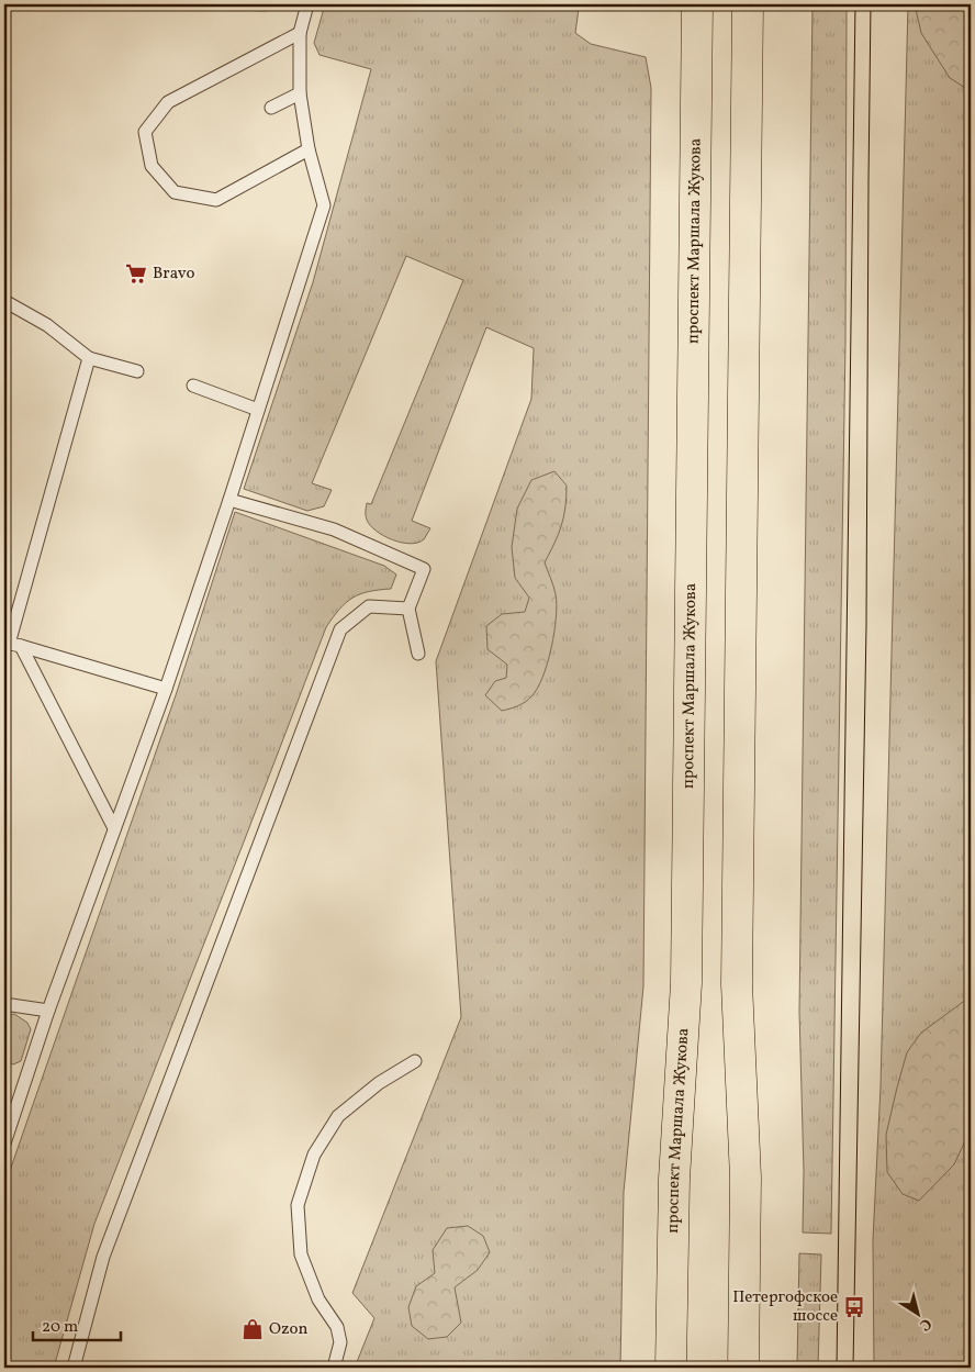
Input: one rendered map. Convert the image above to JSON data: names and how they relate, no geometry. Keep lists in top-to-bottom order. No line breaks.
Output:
{"streets":{"main road":["проспект Маршала Жукова"]},"places":{"supermarket":["Bravo"],"bus stop":["Петергофское шоссе"],"shop":["Ozon"]},"scale_bar":"20 m","north":"bottom right"}
